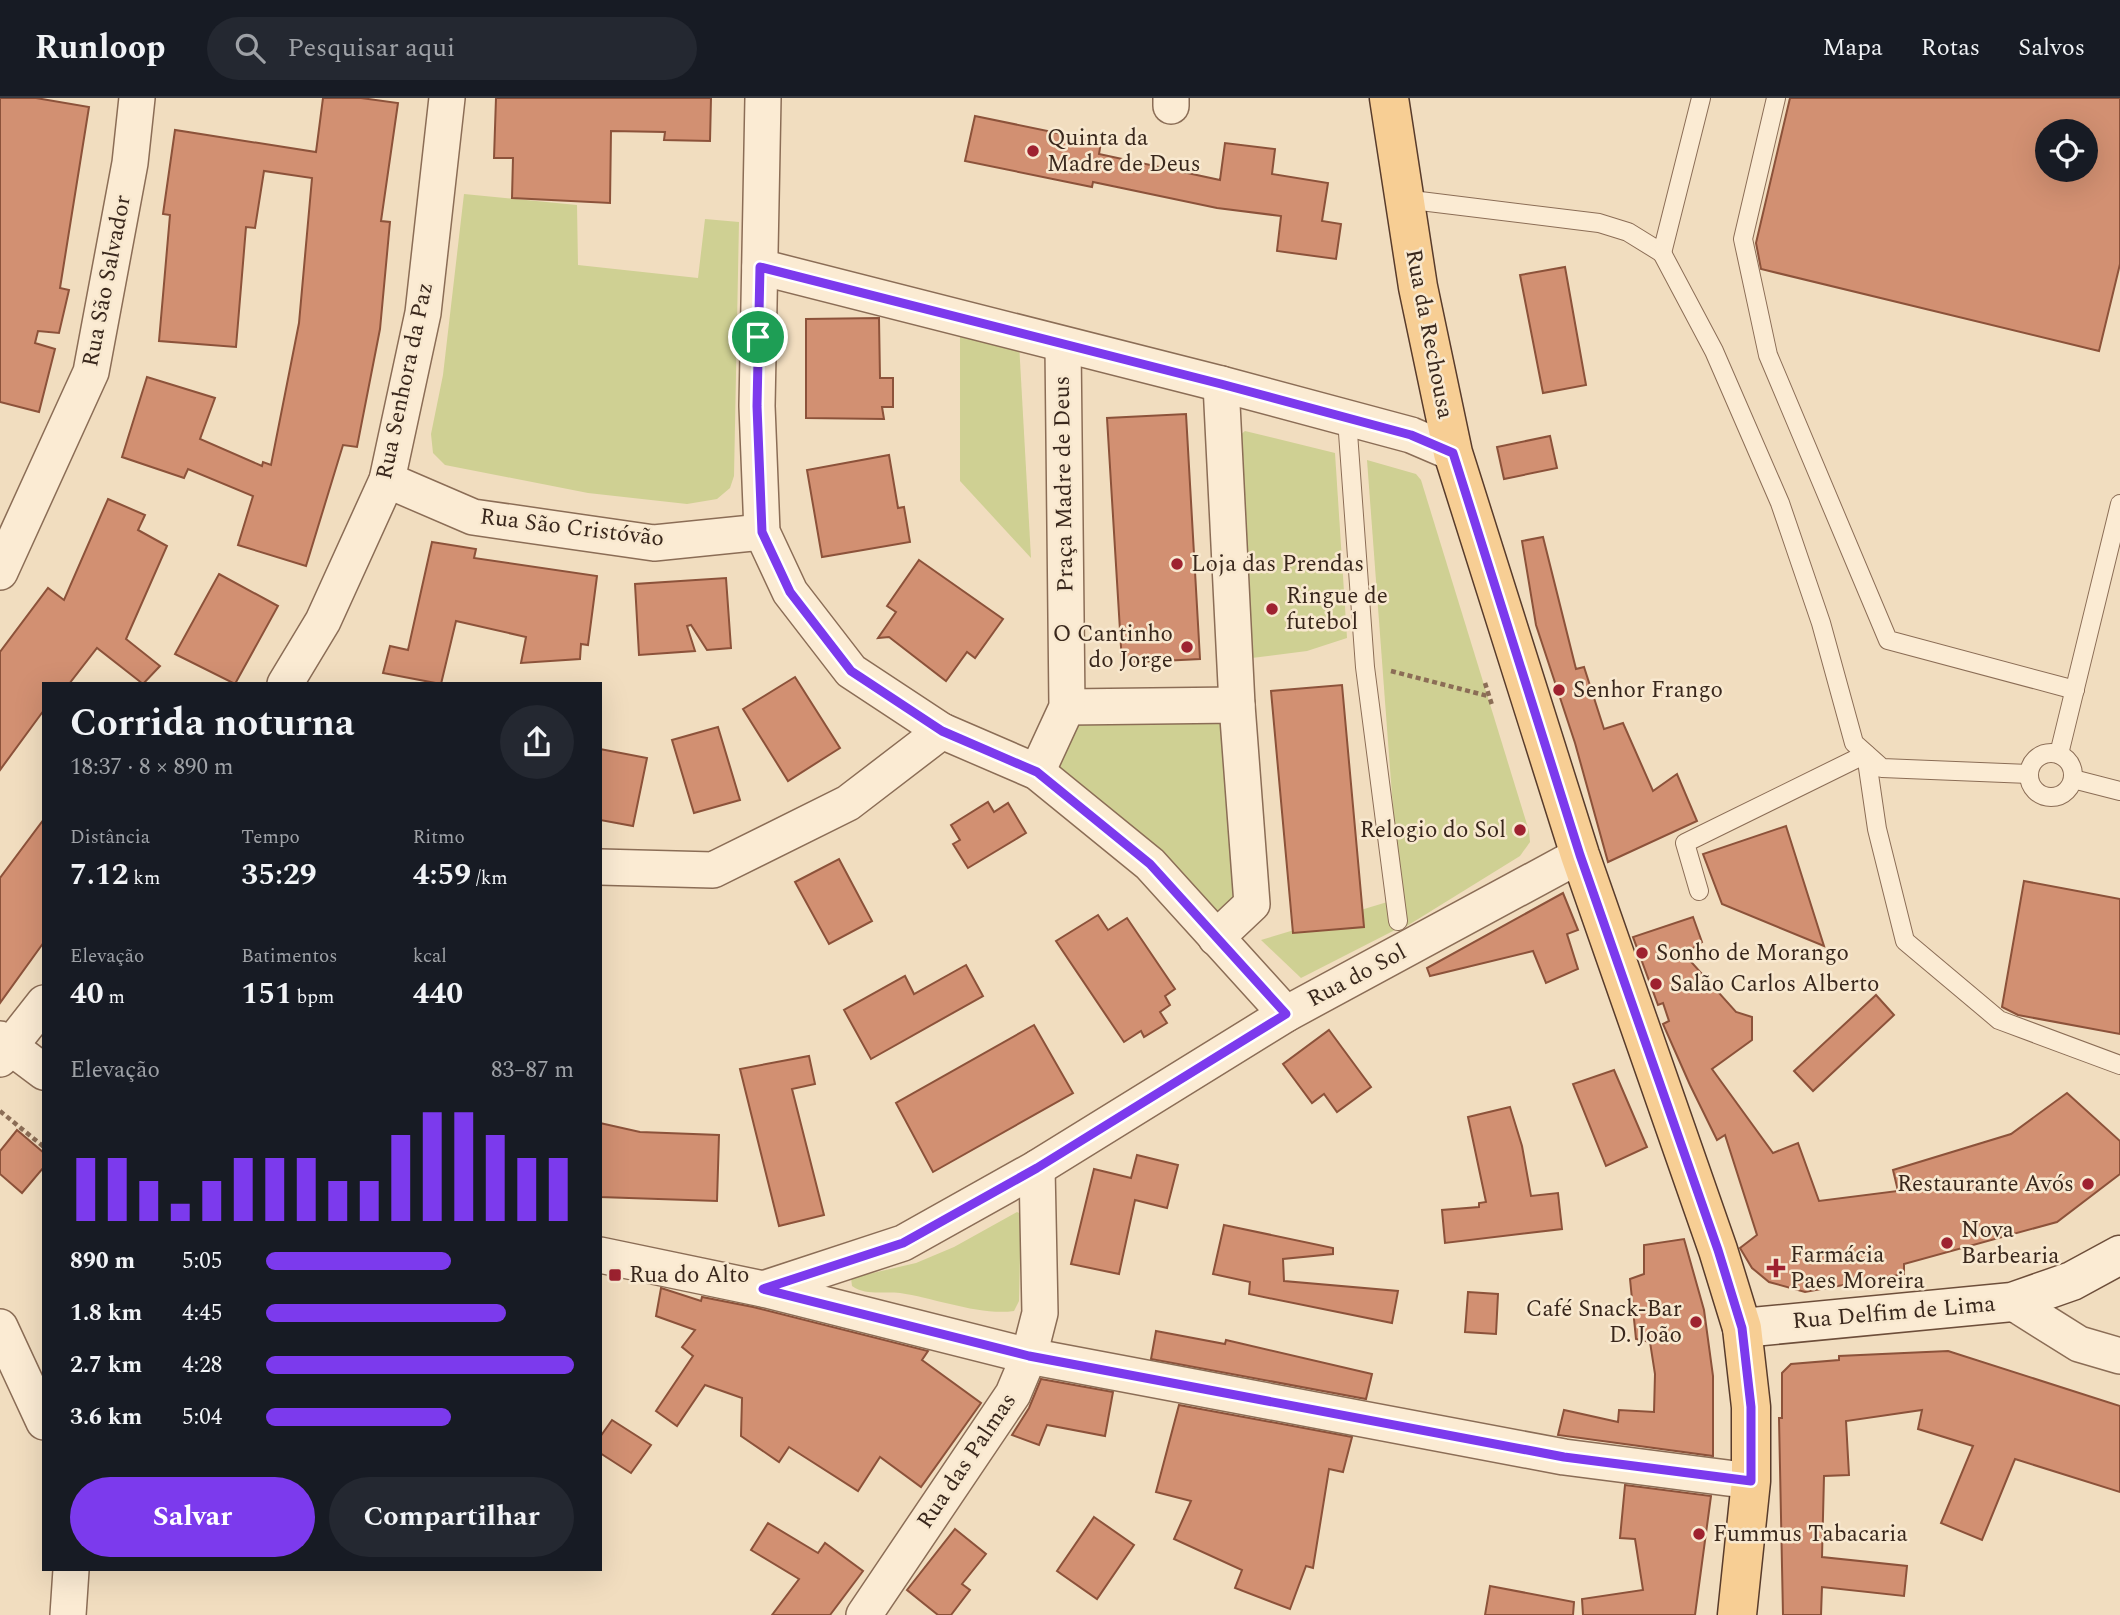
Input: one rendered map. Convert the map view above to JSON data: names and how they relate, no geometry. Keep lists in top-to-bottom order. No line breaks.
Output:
{"streets":{"main road":["Rua da Rechousa","Rua Delfim de Lima"],"street":["Rua São Salvador","Rua Senhora da Paz","Praça Madre de Deus","Rua São Cristóvão","Rua do Sol","Rua das Palmas"]},"crossings":[["Rua da Rechousa","Praça Madre de Deus"],["Rua da Rechousa","Rua do Sol"],["Rua da Rechousa","Rua Delfim de Lima"],["Rua Senhora da Paz","Rua São Cristóvão"],["Rua do Sol","Rua das Palmas"]],"places":{"other":["Quinta da Madre de Deus","Loja das Prendas","Ringue de futebol","O Cantinho do Jorge","Senhor Frango","Relogio do Sol","Sonho de Morango","Salão Carlos Alberto","Restaurante Avós","Nova Barbearia","Café Snack-Bar D. João","Fummus Tabacaria"],"health":["Farmácia Paes Moreira"],"transit":["Rua do Alto"]},"page":{"header":"Runloop","search":"Pesquisar aqui","nav":["Mapa","Rotas","Salvos"],"heading":["Corrida noturna","18:37 · 8 × 890 m"],"stats":[["Distância","7.12 km"],["Tempo","35:29"],["Ritmo","4:59 /km"],["Elevação","40 m"],["Batimentos","151 bpm"],["kcal","440"]],"chart":["Elevação","83–87 m"],"list":[{"name":"890 m","note":"5:05"},{"name":"1.8 km","note":"4:45"},{"name":"2.7 km","note":"4:28"},{"name":"3.6 km","note":"5:04"}],"buttons":["Salvar","Compartilhar"]}}
